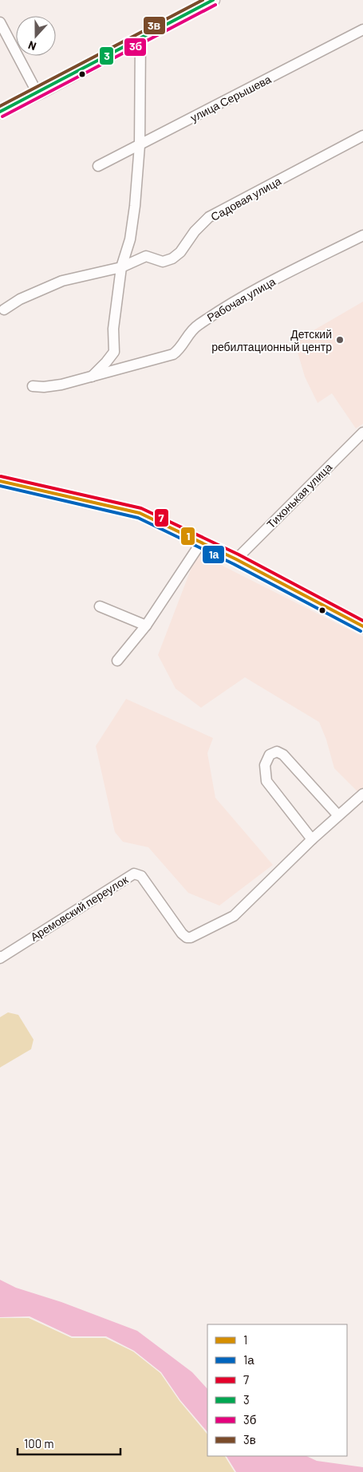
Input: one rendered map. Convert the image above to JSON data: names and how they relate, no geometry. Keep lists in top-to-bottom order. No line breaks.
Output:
{"streets":{"street":["улица Серышева","Садовая улица","Рабочая улица","Тихонькая улица","Аремовский переулок"]},"places":["Детский ребилтационный центр"],"lines":["transit line 3","transit line 3в","transit line 3б","transit line 7","transit line 1","transit line 1а"],"legend":["1","1а","7","3","3б","3в"],"scale_bar":"100 m","north":"bottom"}
